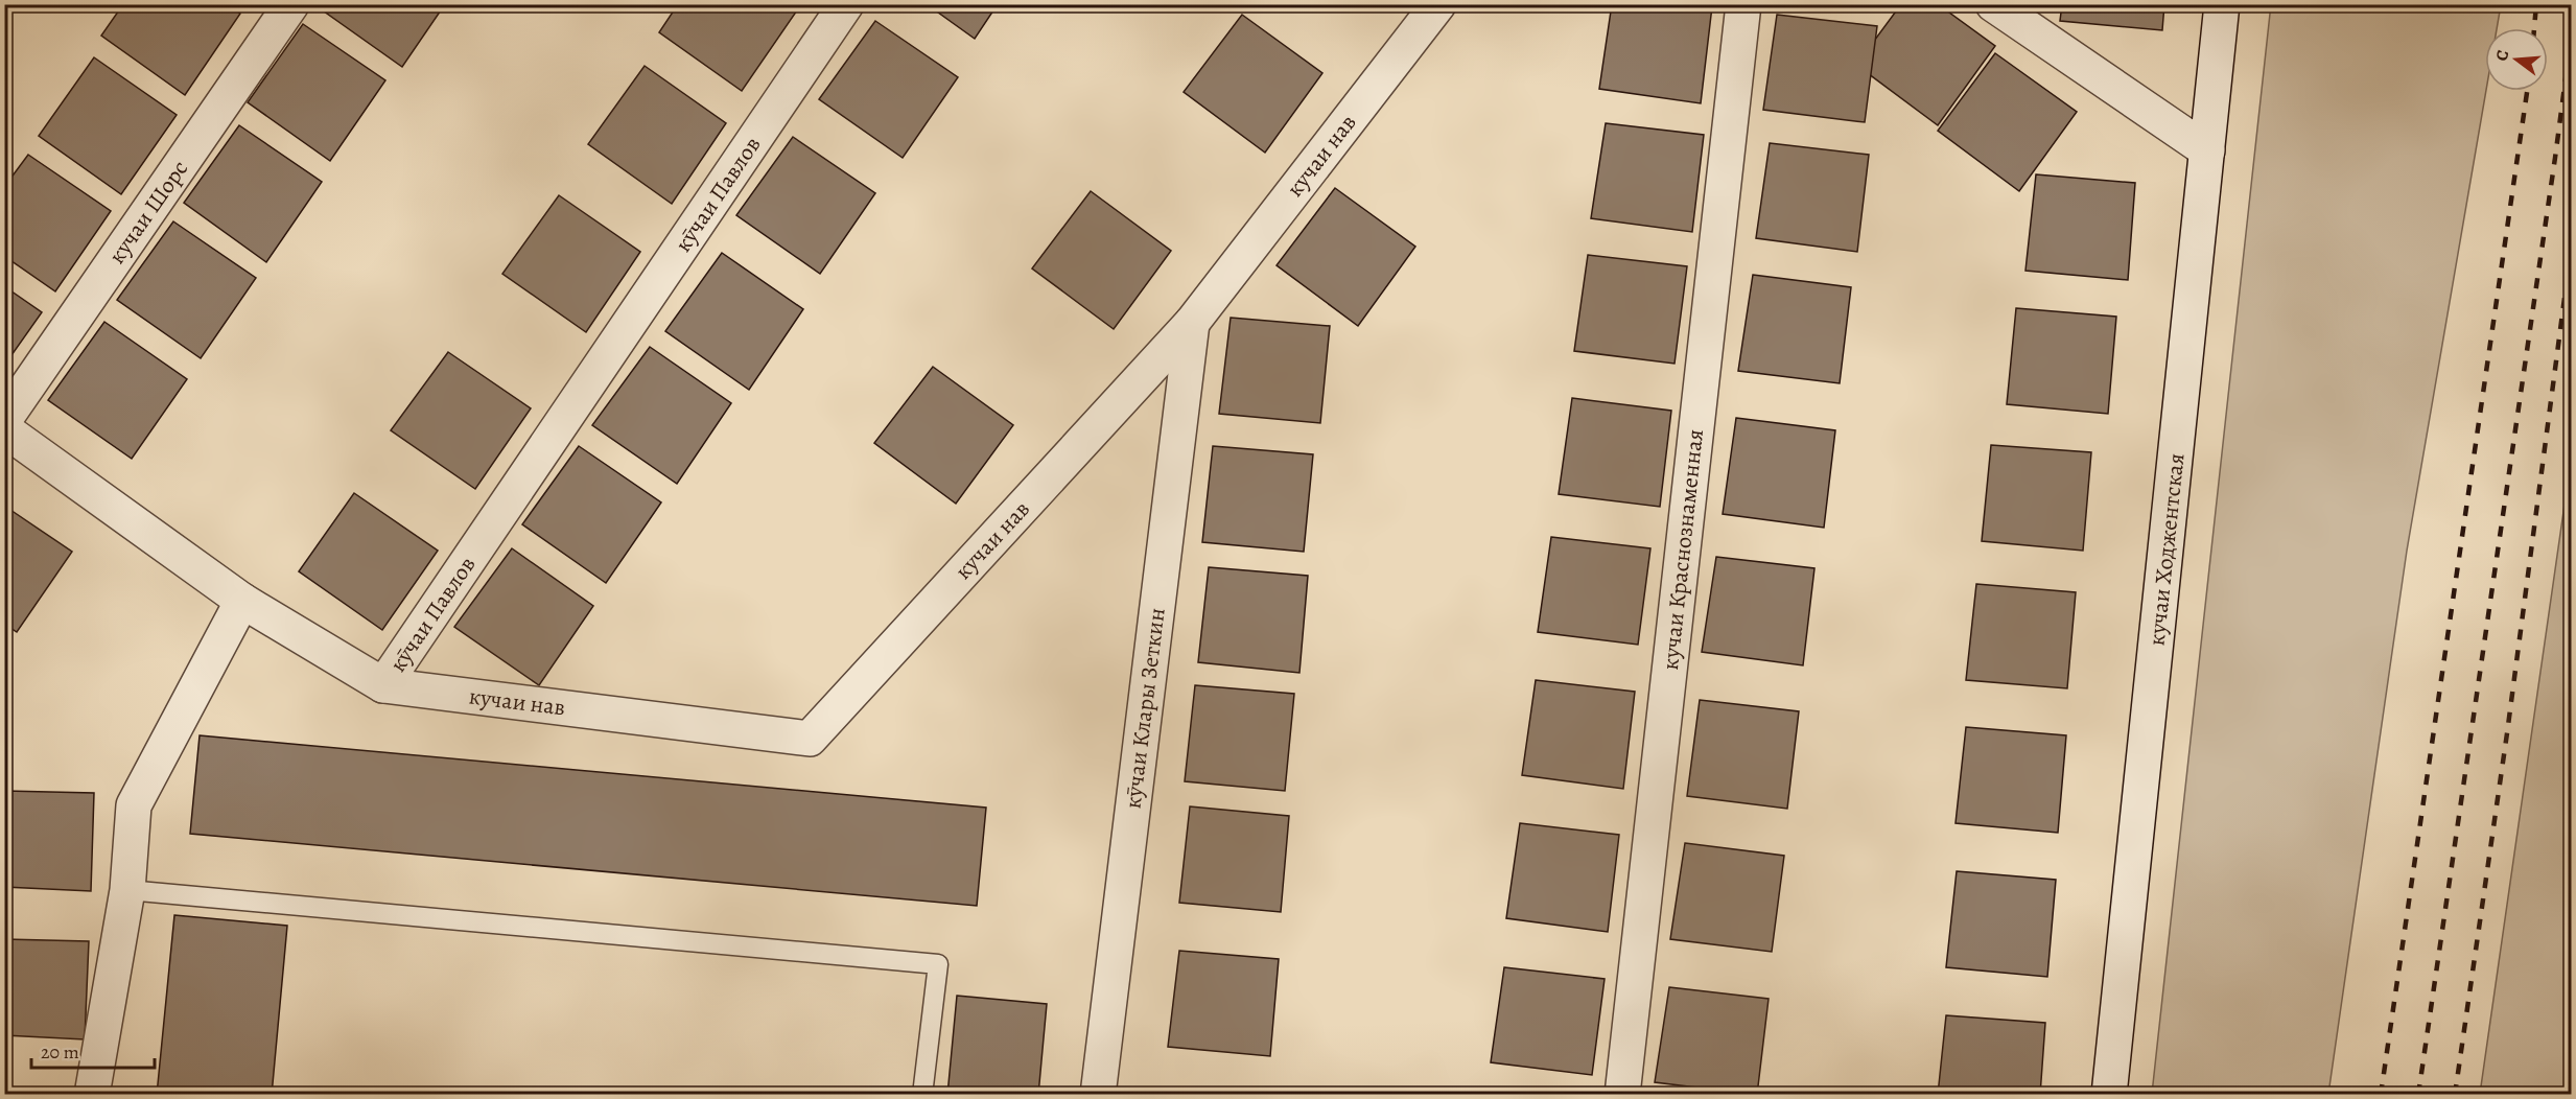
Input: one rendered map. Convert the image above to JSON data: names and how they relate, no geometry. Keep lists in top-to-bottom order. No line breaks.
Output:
{"streets":{"street":["кучаи нав","кӯчаи Павлов","кучаи Шорс","кучаи Краснознаменная","кучаи Ходжентская","кӯчаи Клары Зеткин"]},"crossings":[["кучаи нав","кӯчаи Павлов"],["кучаи нав","кӯчаи Клары Зеткин"]],"scale_bar":"20 m","north":"left"}
